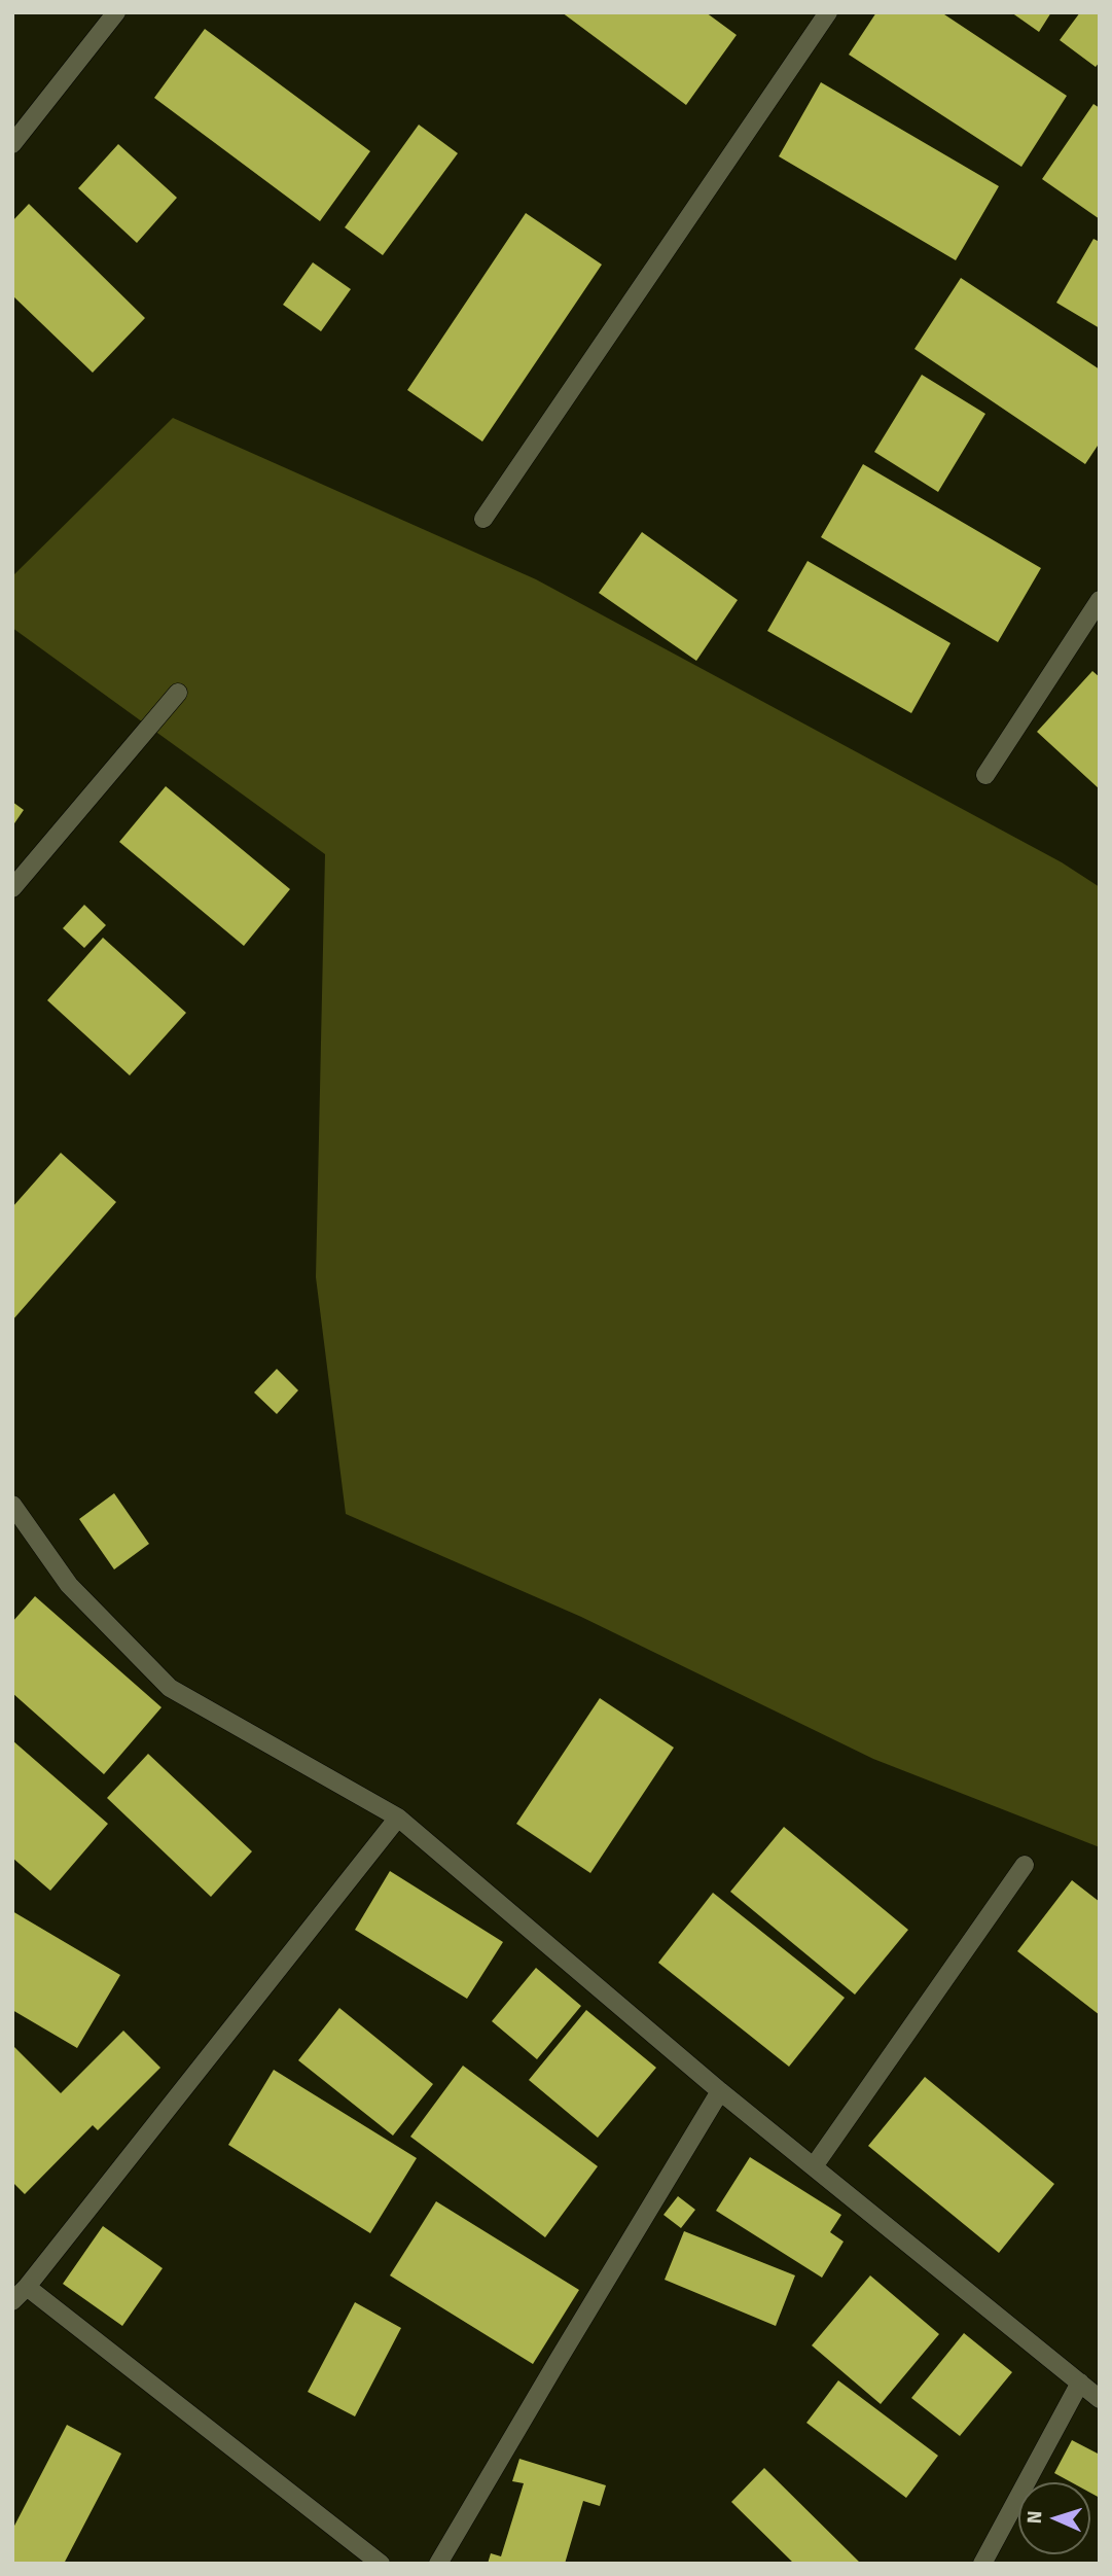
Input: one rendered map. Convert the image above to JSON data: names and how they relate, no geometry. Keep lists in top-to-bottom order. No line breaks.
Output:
{"north":"left"}
